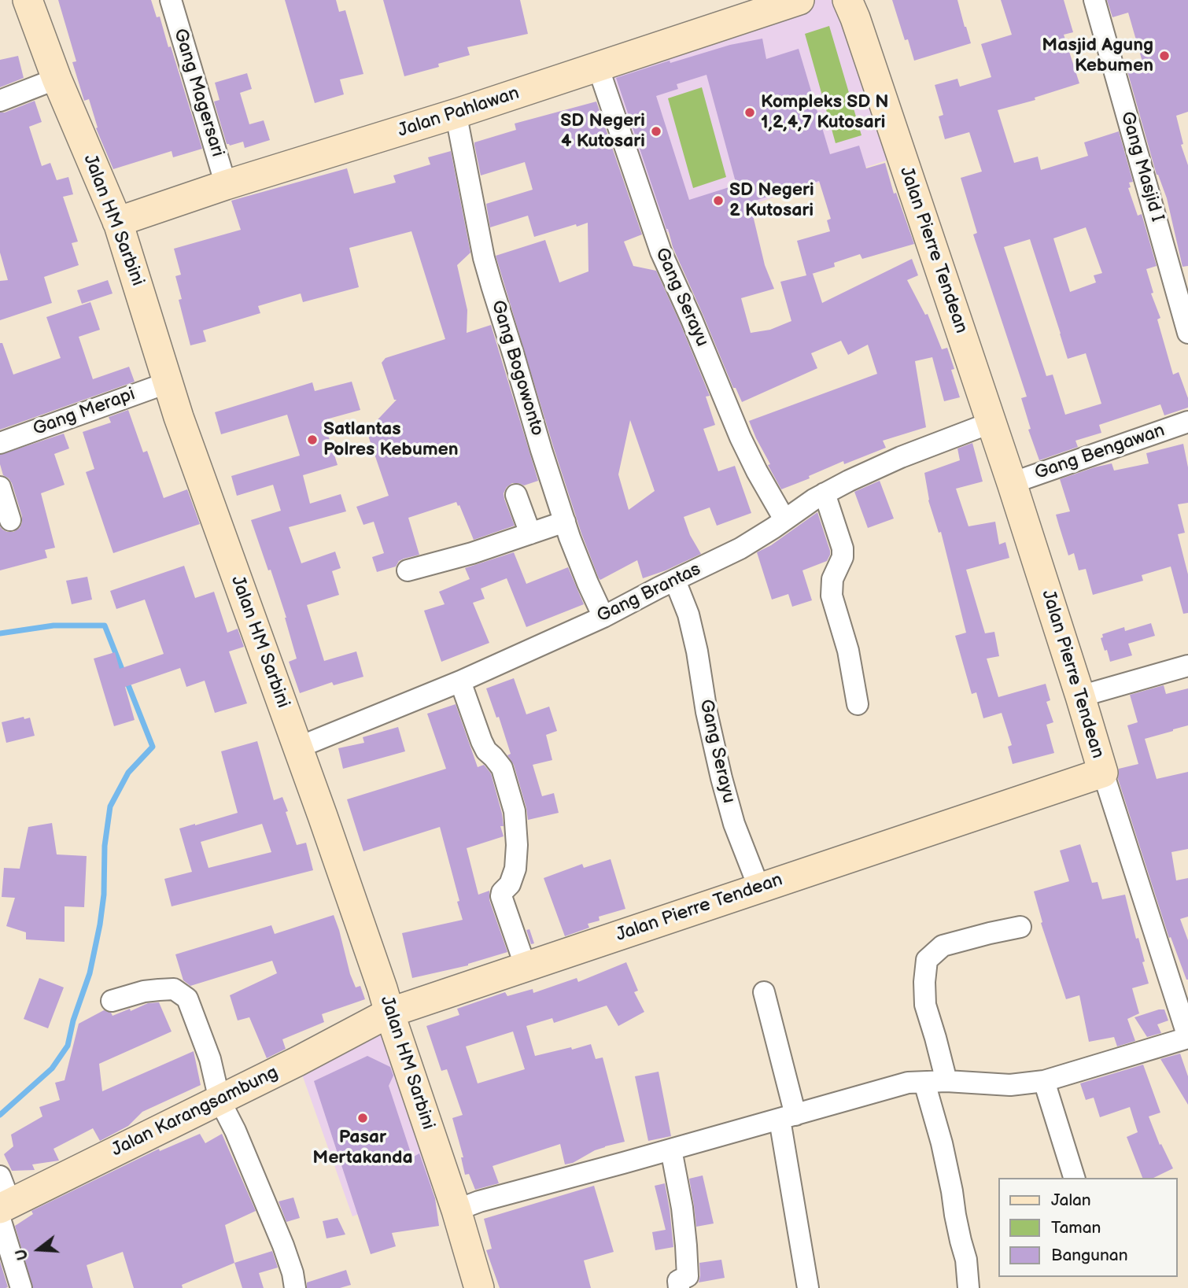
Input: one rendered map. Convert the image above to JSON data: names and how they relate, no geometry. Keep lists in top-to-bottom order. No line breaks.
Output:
{"streets":{"main road":["Jalan Pahlawan","Jalan HM Sarbini","Jalan Pierre Tendean","Jalan Karangsambung"],"street":["Gang Magersari","Gang Masjid I","Gang Serayu","Gang Bogowonto","Gang Merapi","Gang Bengawan","Gang Brantas"]},"crossings":[["Gang Magersari","Jalan Pahlawan"],["Jalan Pahlawan","Jalan HM Sarbini"],["Jalan Pahlawan","Gang Serayu"],["Jalan Pahlawan","Gang Bogowonto"],["Jalan HM Sarbini","Jalan Pierre Tendean"],["Jalan HM Sarbini","Gang Merapi"],["Jalan HM Sarbini","Gang Brantas"],["Jalan HM Sarbini","Jalan Karangsambung"],["Jalan Pierre Tendean","Gang Serayu"],["Jalan Pierre Tendean","Gang Bengawan"],["Jalan Pierre Tendean","Gang Brantas"],["Jalan Pierre Tendean","Jalan Karangsambung"],["Gang Serayu","Gang Brantas"],["Gang Bogowonto","Gang Brantas"]],"places":["Masjid Agung Kebumen","Kompleks SD N 1,2,4,7 Kutosari","SD Negeri 4 Kutosari","SD Negeri 2 Kutosari","Satlantas Polres Kebumen","Pasar Mertakanda"],"legend":["Jalan","Taman","Bangunan"],"north":"left"}
